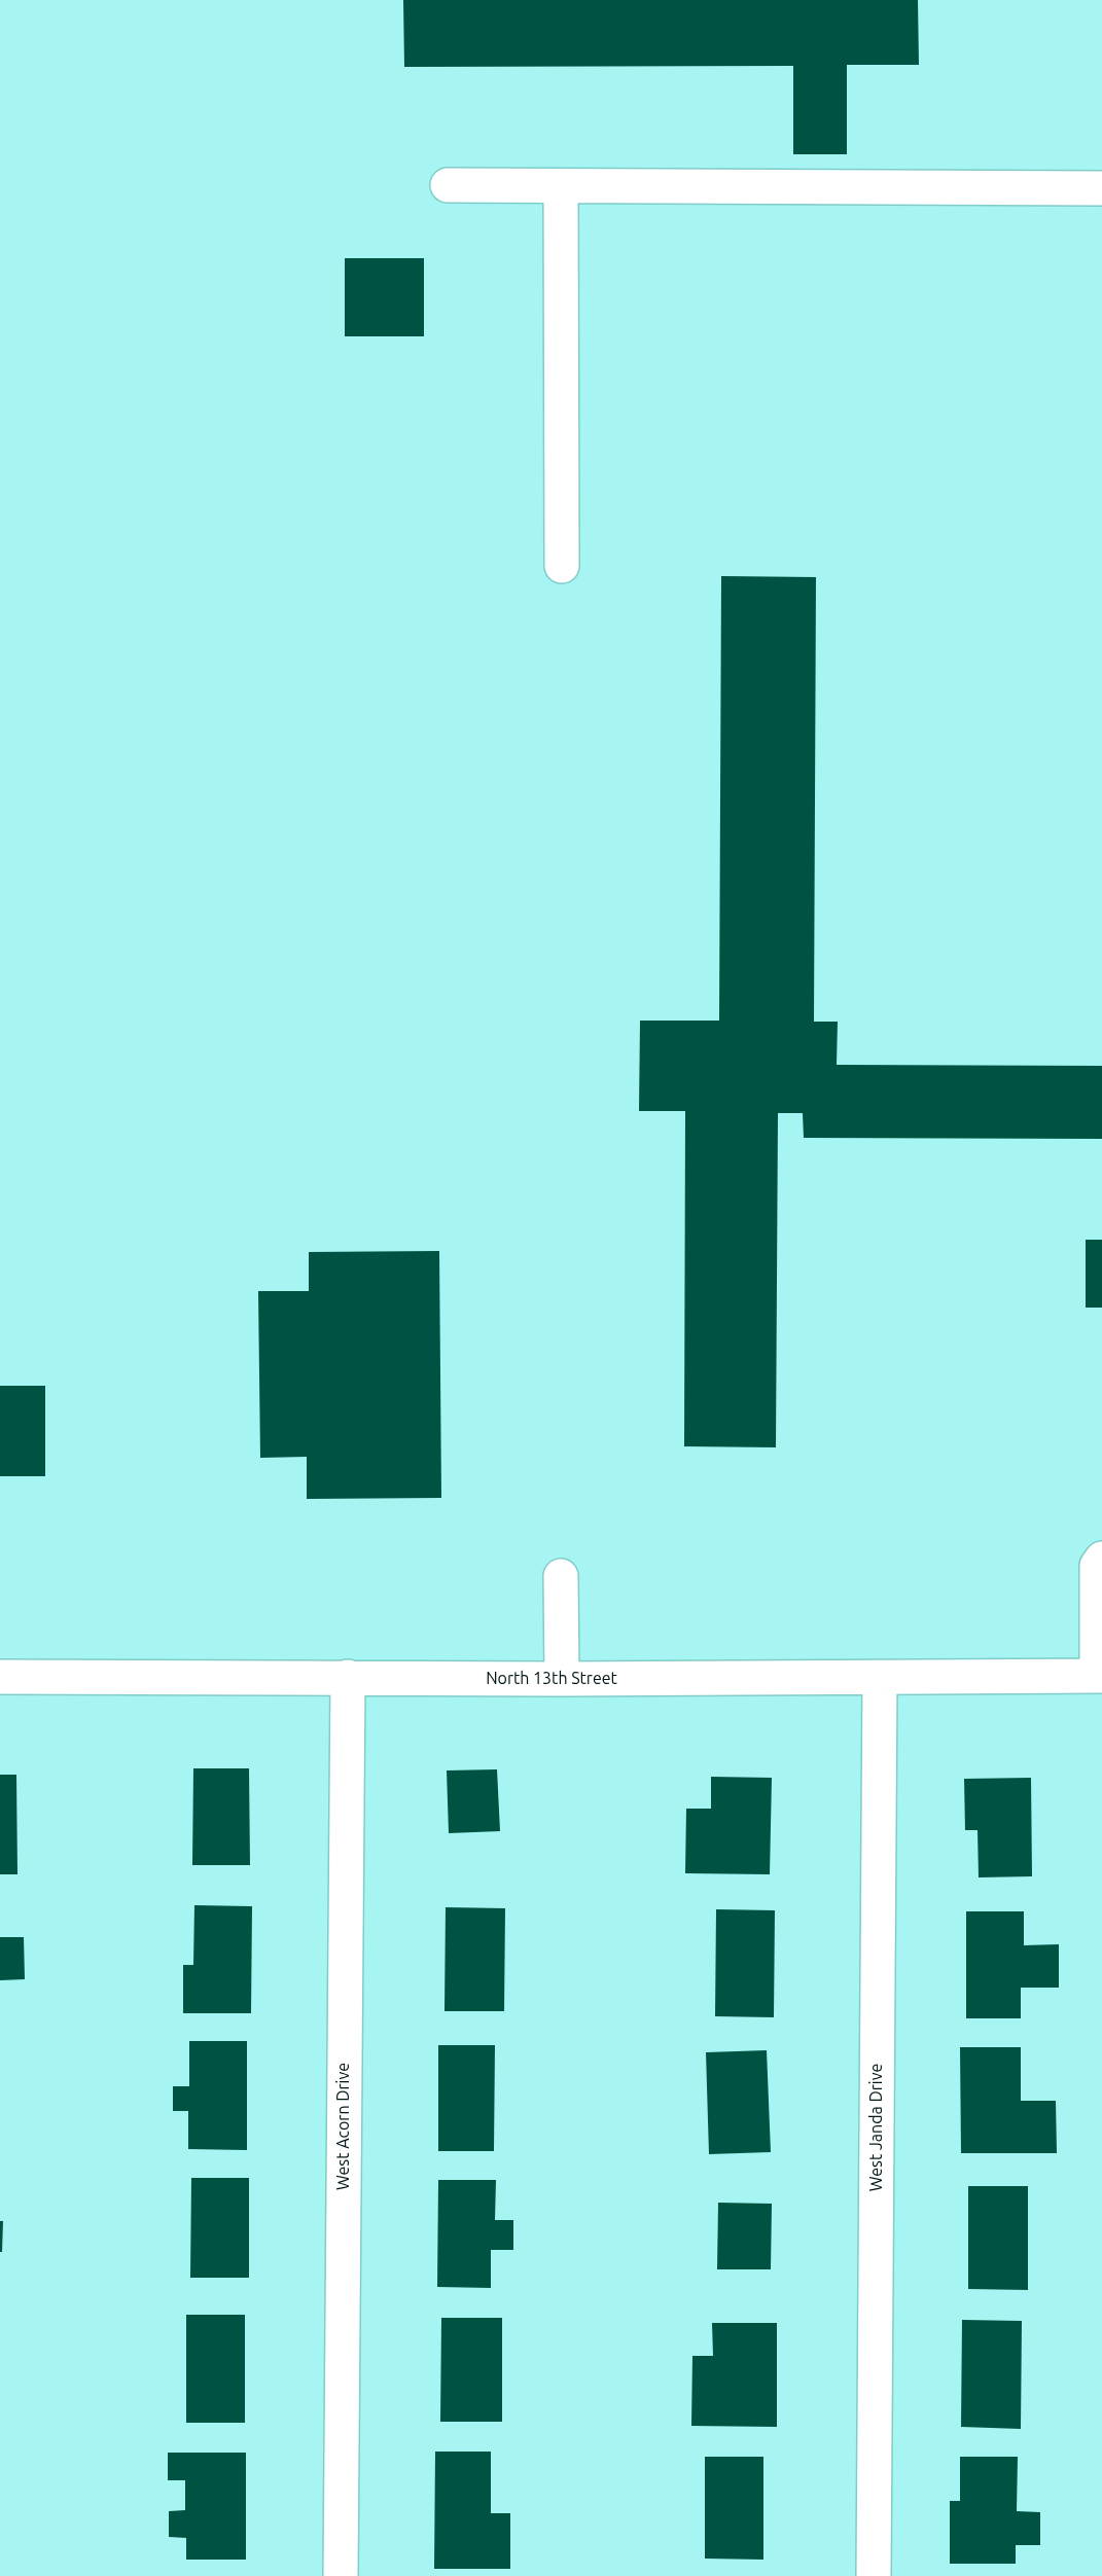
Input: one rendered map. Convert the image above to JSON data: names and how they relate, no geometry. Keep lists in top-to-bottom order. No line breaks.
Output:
{"streets":{"street":["North 13th Street","West Acorn Drive","West Janda Drive"]},"crossings":[["North 13th Street","West Acorn Drive"],["North 13th Street","West Janda Drive"]]}
